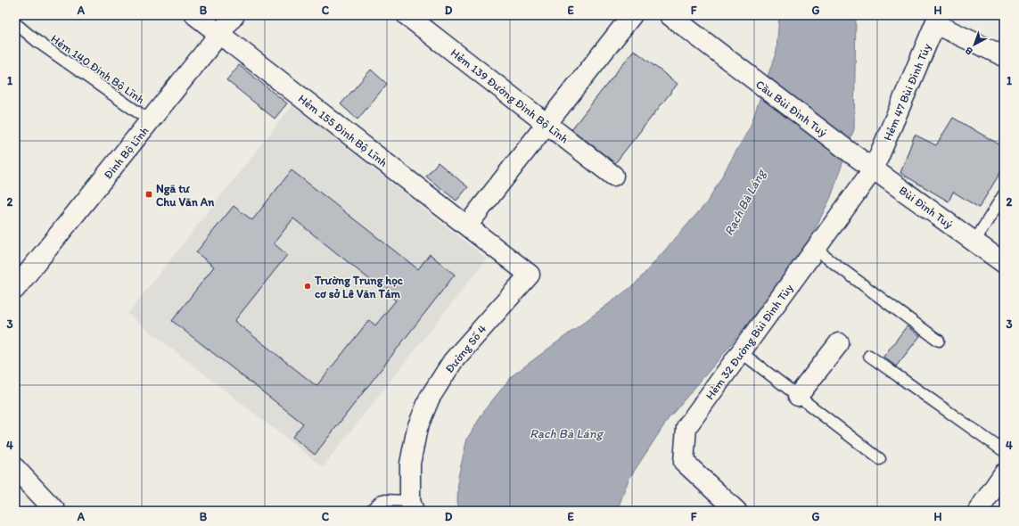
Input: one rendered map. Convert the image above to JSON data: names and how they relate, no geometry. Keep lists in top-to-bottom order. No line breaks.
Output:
{"streets":{"street":["Hẻm 47 Bùi Đình Túy","Hẻm 139 Đường Đinh Bộ Lĩnh","Cầu Bùi Đình Tuý","Hẻm 155 Đinh Bộ Lĩnh","Đinh Bộ Lĩnh","Bùi Đình Tuý","Hẻm 32 Đường Bùi Đình Túy","Đường Số 4"],"lane":["Hẻm 140 Đinh Bộ Lĩnh"]},"crossings":[["Hẻm 140 Đinh Bộ Lĩnh","Đinh Bộ Lĩnh"],["Hẻm 47 Bùi Đình Túy","Bùi Đình Tuý"],["Hẻm 47 Bùi Đình Túy","Hẻm 32 Đường Bùi Đình Túy"],["Cầu Bùi Đình Tuý","Bùi Đình Tuý"],["Hẻm 155 Đinh Bộ Lĩnh","Đinh Bộ Lĩnh"],["Hẻm 155 Đinh Bộ Lĩnh","Đường Số 4"],["Bùi Đình Tuý","Hẻm 32 Đường Bùi Đình Túy"]],"water":["Rạch Bà Láng"],"places":{"transit":["Ngã tư Chu Văn An"],"other":["Trường Trung học cơ sở Lê Văn Tám"]},"north":"bottom left","grid":{"columns":["A","B","C","D","E","F","G","H"],"rows":["1","2","3","4"]}}
